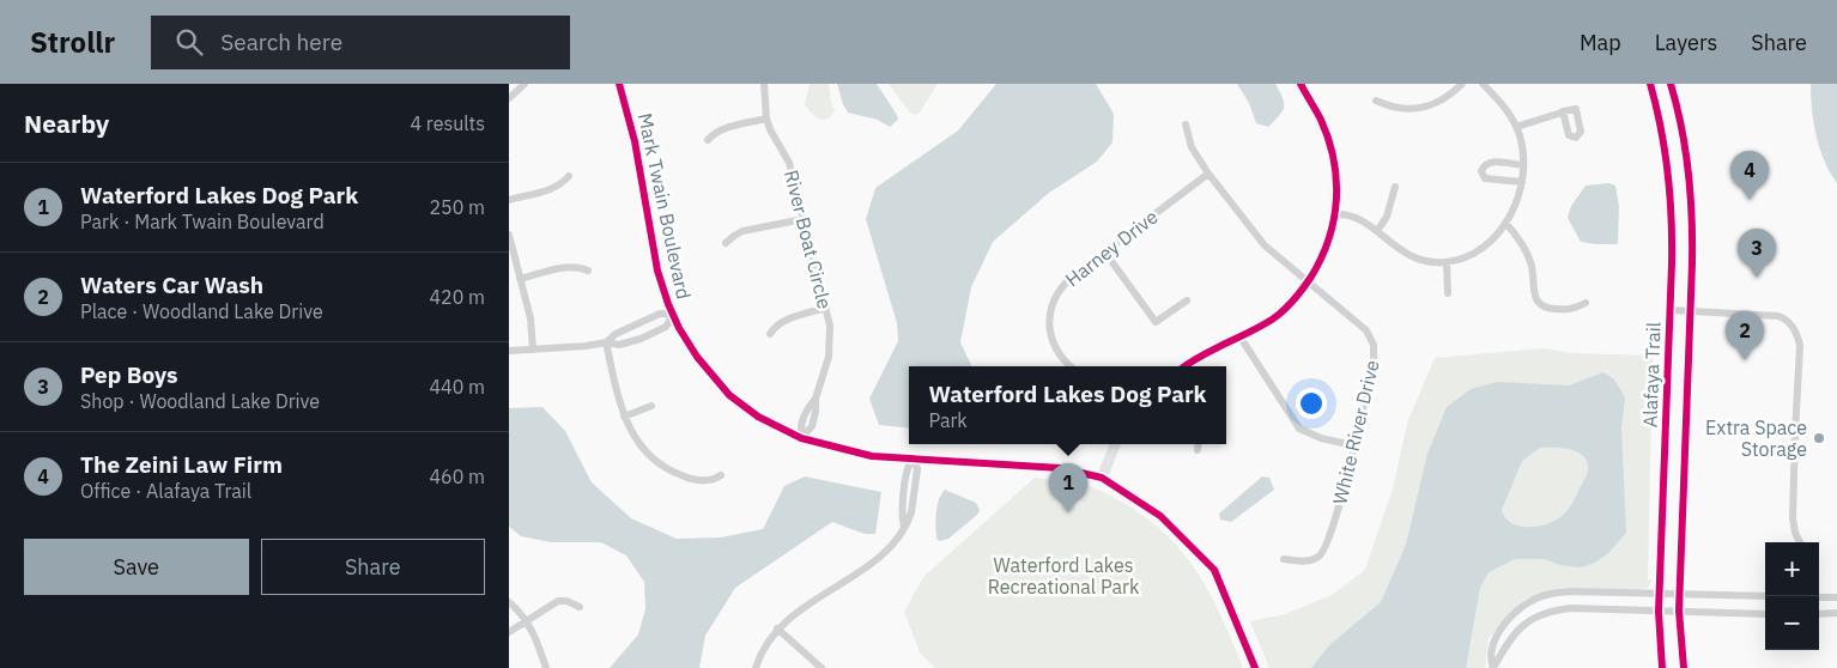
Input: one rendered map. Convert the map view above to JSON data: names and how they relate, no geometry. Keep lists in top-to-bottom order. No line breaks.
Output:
{"streets":{"street":["Mark Twain Boulevard","River Boat Circle","Harney Drive","Alafaya Trail","White River Drive"]},"crossings":[["Mark Twain Boulevard","River Boat Circle"],["Harney Drive","White River Drive"]],"parks":["Waterford Lakes Recreational Park"],"places":["Extra Space Storage"],"page":{"header":"Strollr","search":"Search here","nav":["Map","Layers","Share"],"heading":["Nearby","4 results"],"pins":["4","3","2","1"],"list":[{"mark":"1","name":"Waterford Lakes Dog Park","note":"Park · Mark Twain Boulevard","value":"250 m"},{"mark":"2","name":"Waters Car Wash","note":"Place · Woodland Lake Drive","value":"420 m"},{"mark":"3","name":"Pep Boys","note":"Shop · Woodland Lake Drive","value":"440 m"},{"mark":"4","name":"The Zeini Law Firm","note":"Office · Alafaya Trail","value":"460 m"}],"popup":["Waterford Lakes Dog Park","Park"],"buttons":["Save","Share"],"map_buttons":["+","−"]}}
